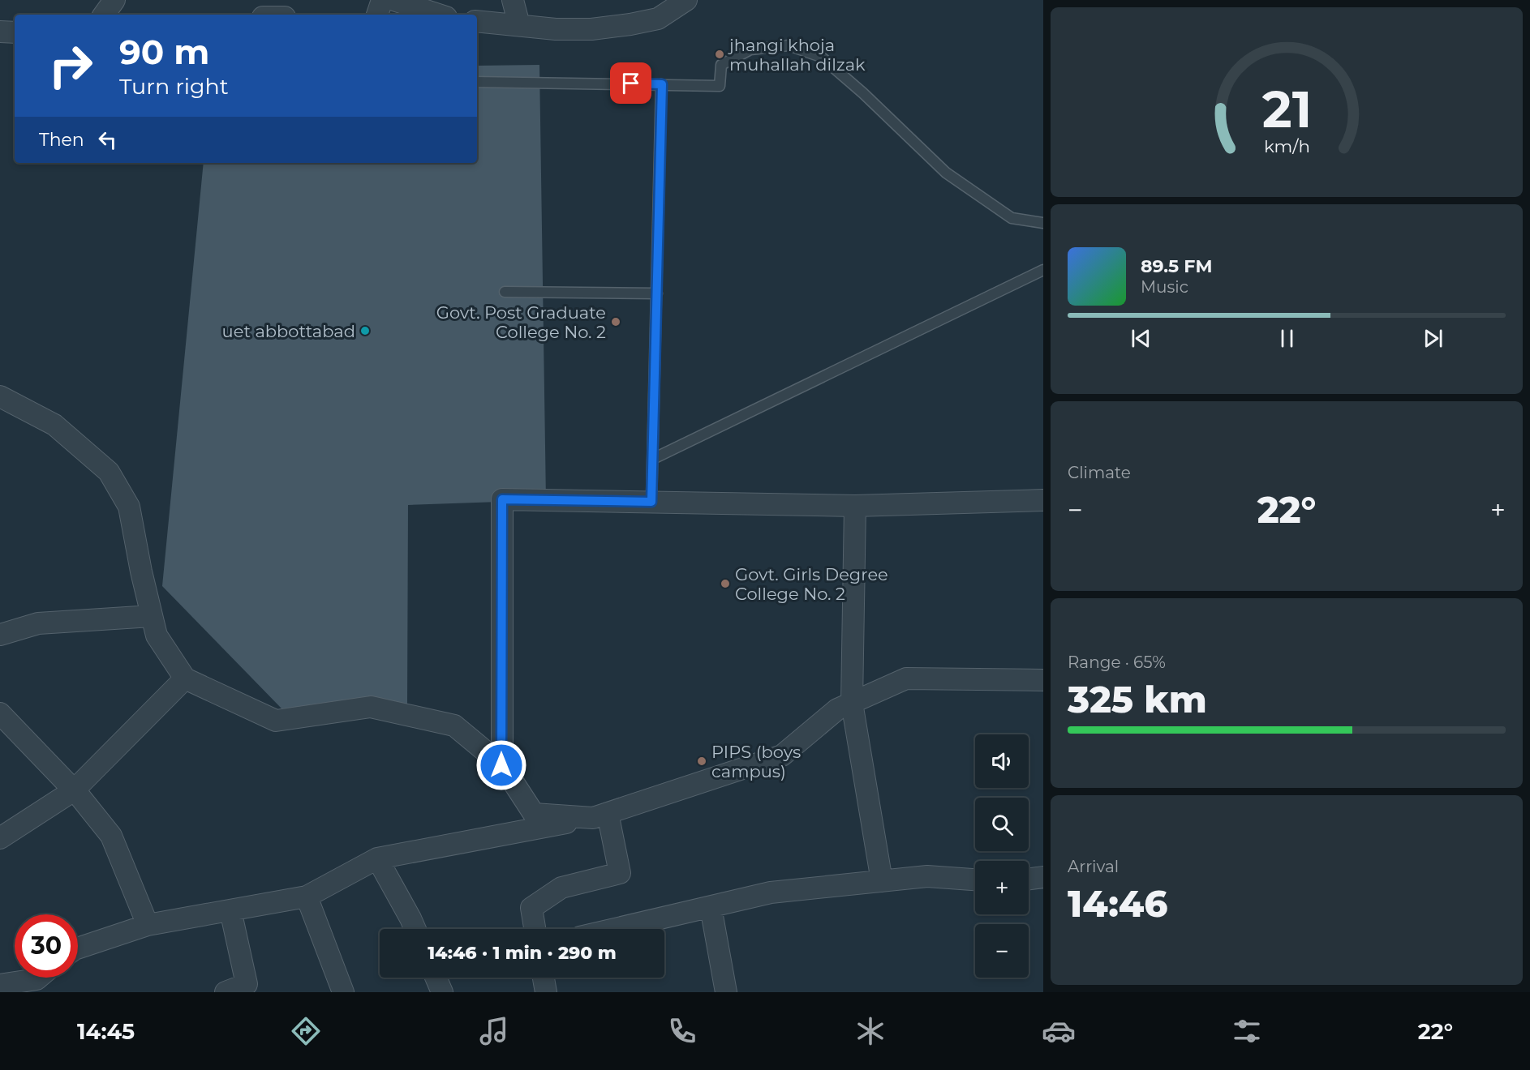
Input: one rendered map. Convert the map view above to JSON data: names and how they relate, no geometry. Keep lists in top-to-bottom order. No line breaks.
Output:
{"places":["jhangi khoja muhallah dilzak","Govt. Post Graduate College No. 2","uet abbottabad","Govt. Girls Degree College No. 2","PIPS (boys campus)"],"page":{"turn":["90 m","Turn right"],"then":"Then","song":["89.5 FM","Music"],"tile":["Climate",["Range · 65%","325 km"],["Arrival","14:46"]],"heat":["−","22°","+"],"map_buttons":["+","−"],"limit":"30","trip":"14:46 · 1 min · 290 m","tabs":["14:45","22°"],"gauge":["21","km/h"]}}
